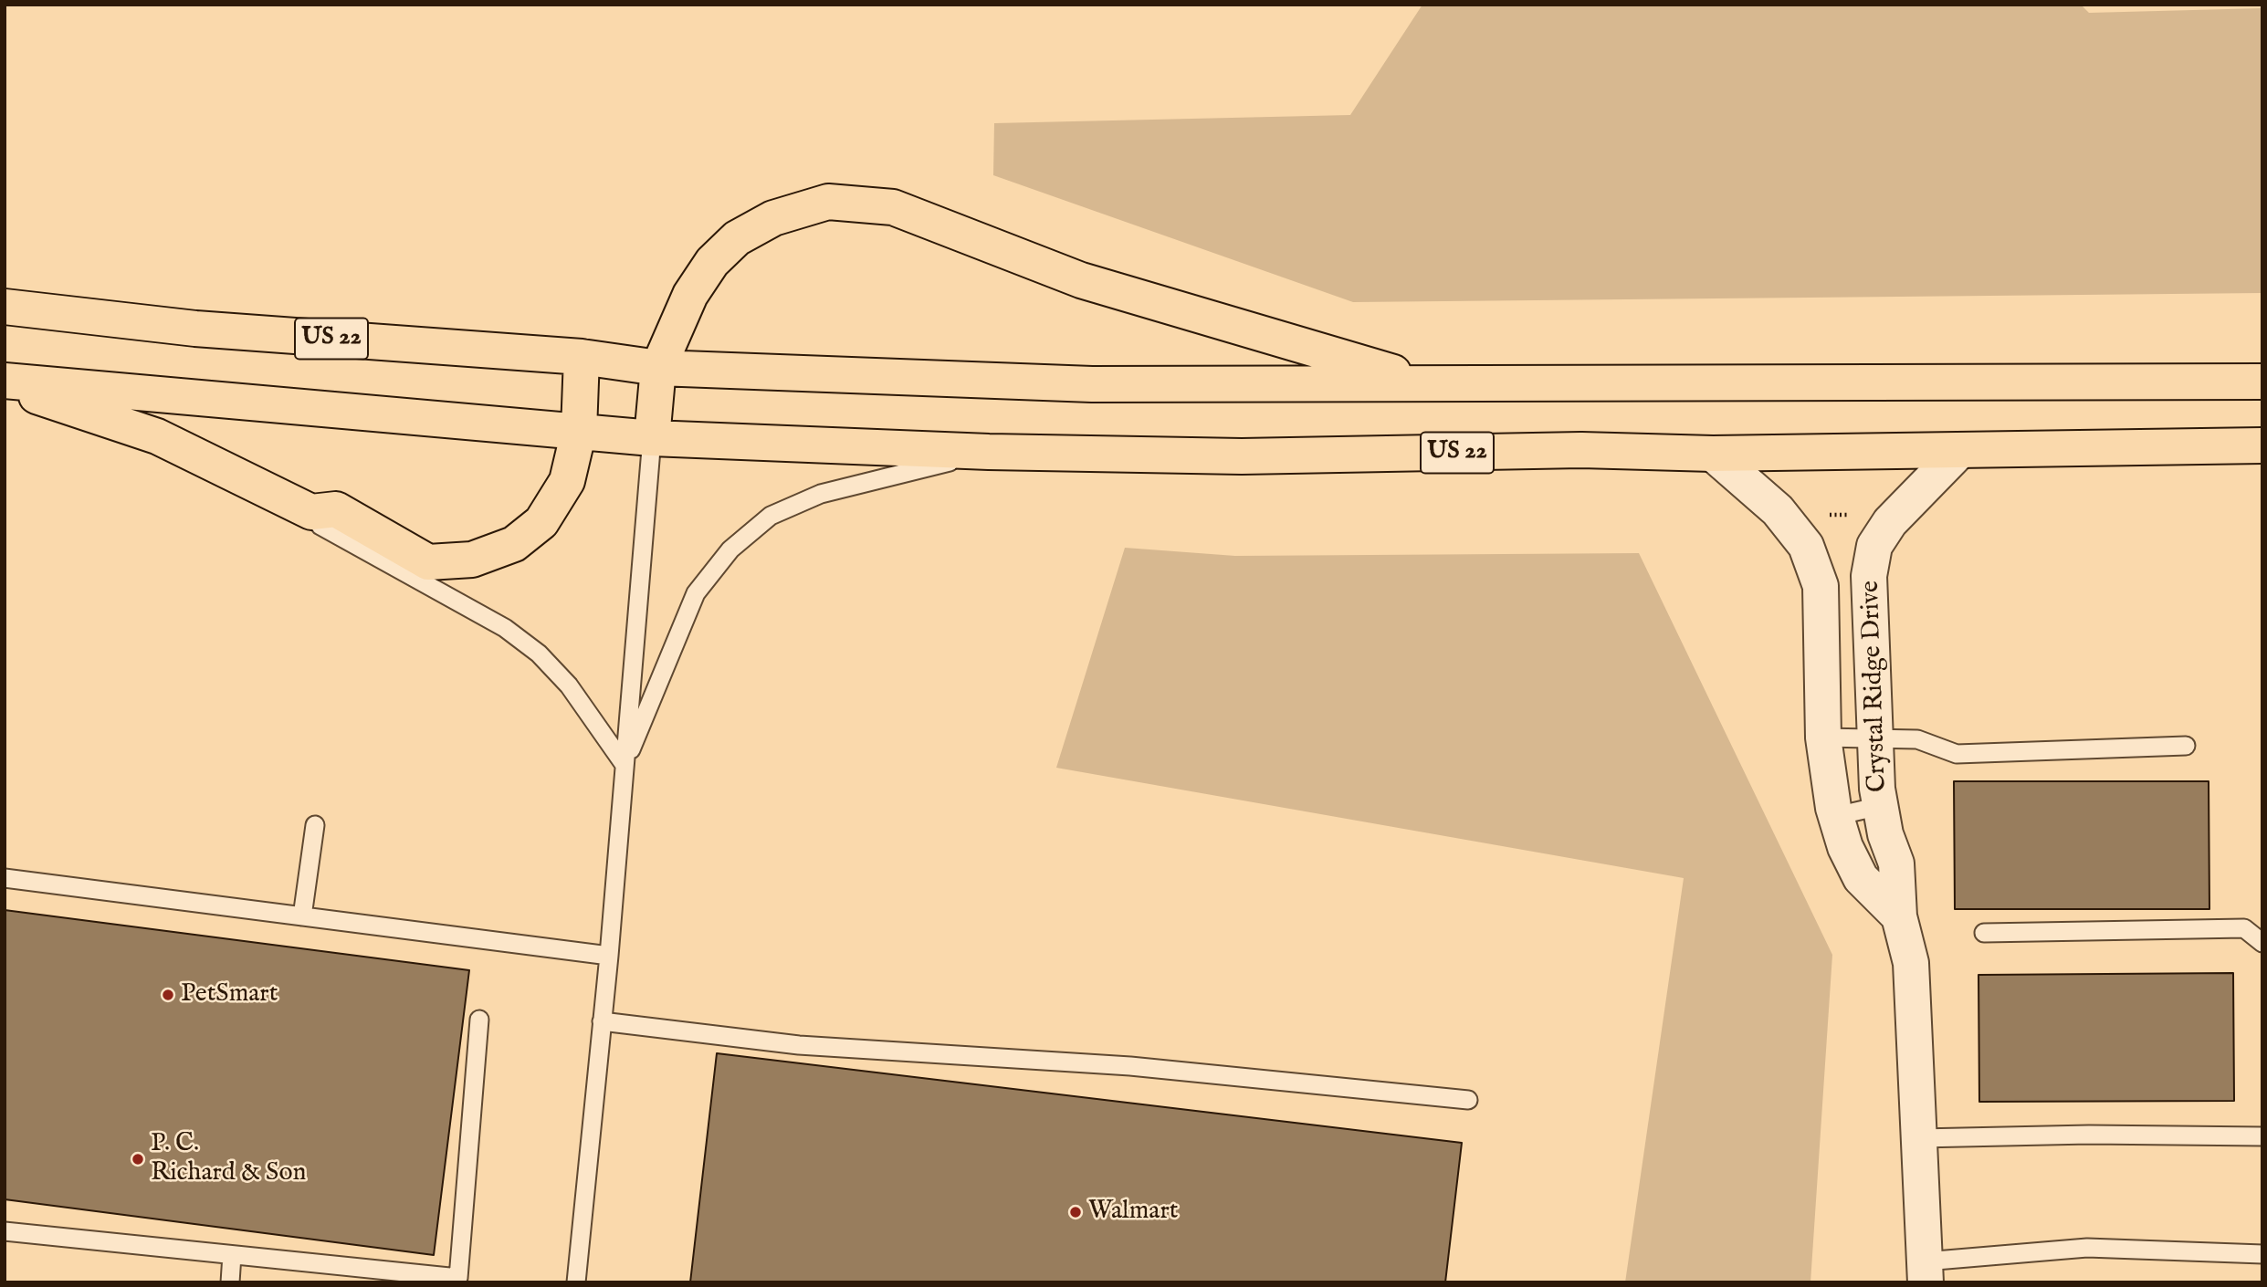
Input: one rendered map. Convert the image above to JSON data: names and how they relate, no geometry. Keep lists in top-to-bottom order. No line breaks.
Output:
{"streets":{"highway":["US 22"],"street":["Crystal Ridge Drive"]},"crossings":[["US 22","Crystal Ridge Drive"]],"places":["PetSmart","P. C. Richard & Son","Walmart"]}
